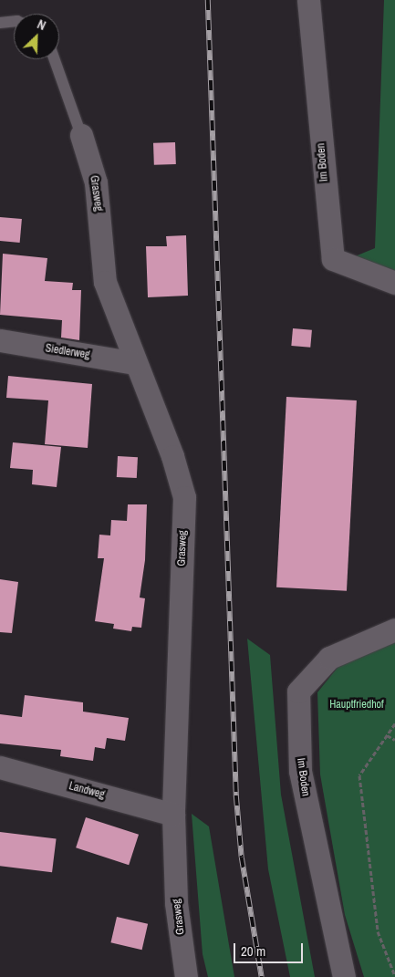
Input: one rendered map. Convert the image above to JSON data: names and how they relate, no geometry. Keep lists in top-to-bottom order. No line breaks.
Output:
{"streets":{"street":["Im Boden","Grasweg","Siedlerweg","Landweg"]},"crossings":[["Grasweg","Siedlerweg"],["Grasweg","Landweg"]],"parks":["Hauptfriedhof"],"scale_bar":"20 m","north":"top right"}
